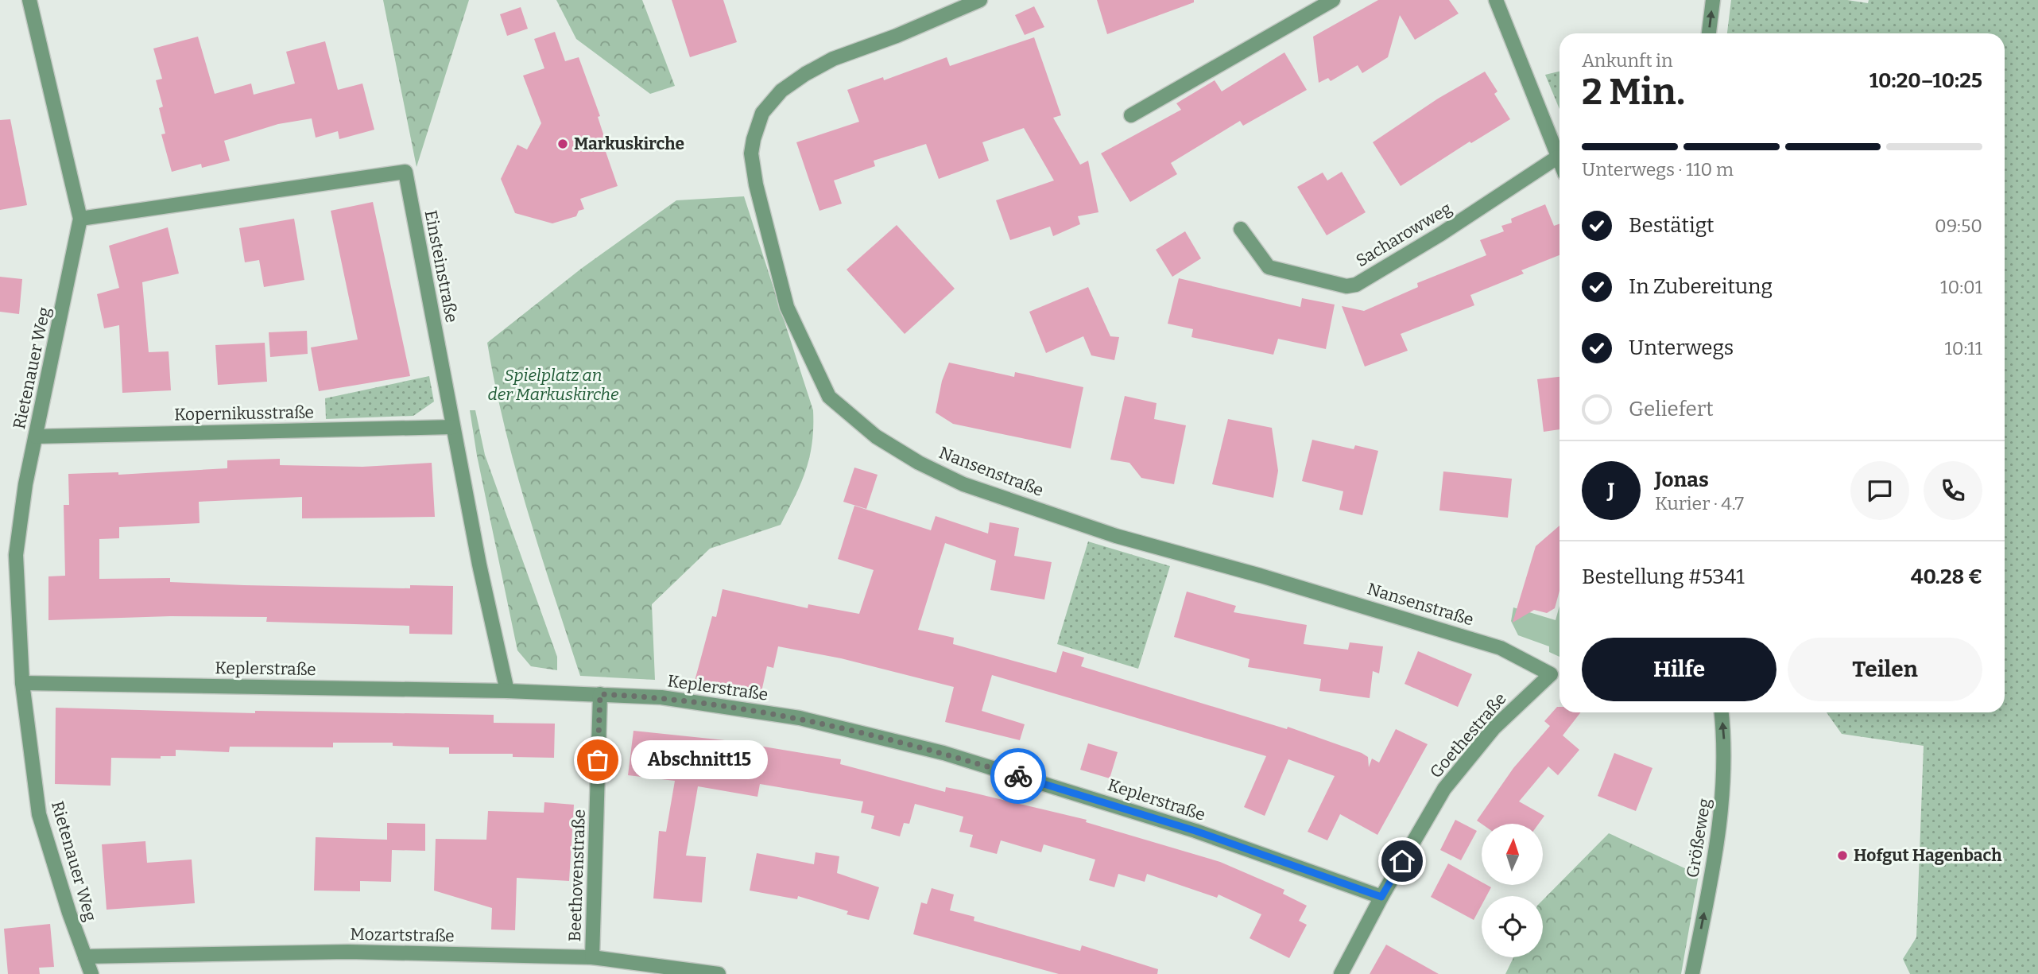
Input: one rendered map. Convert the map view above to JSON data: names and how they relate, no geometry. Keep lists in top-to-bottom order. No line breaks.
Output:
{"streets":{"street":["Sacharowweg","Einsteinstraße","Rietenauer Weg","Kopernikusstraße","Nansenstraße","Keplerstraße","Goethestraße","Größeweg","Beethovenstraße","Mozartstraße"]},"crossings":[["Einsteinstraße","Rietenauer Weg"],["Einsteinstraße","Kopernikusstraße"],["Einsteinstraße","Keplerstraße"],["Rietenauer Weg","Kopernikusstraße"],["Rietenauer Weg","Keplerstraße"],["Rietenauer Weg","Mozartstraße"],["Nansenstraße","Goethestraße"],["Keplerstraße","Goethestraße"],["Keplerstraße","Beethovenstraße"],["Beethovenstraße","Mozartstraße"]],"one_way":["Größeweg"],"parks":["Spielplatz an der Markuskirche"],"places":["Markuskirche","Abschnitt15","Hofgut Hagenbach"],"north":"top","page":{"heading":["2 Min.","Ankunft in","10:20–10:25"],"panel":["Jonas","Kurier · 4.7","Bestellung #5341","40.28 €"],"bar":"Unterwegs · 110 m","list":[["Bestätigt","09:50"],["In Zubereitung","10:01"],["Unterwegs","10:11"],"Geliefert"],"round":"J","buttons":["Hilfe","Teilen"],"bubble":"Abschnitt15"}}
